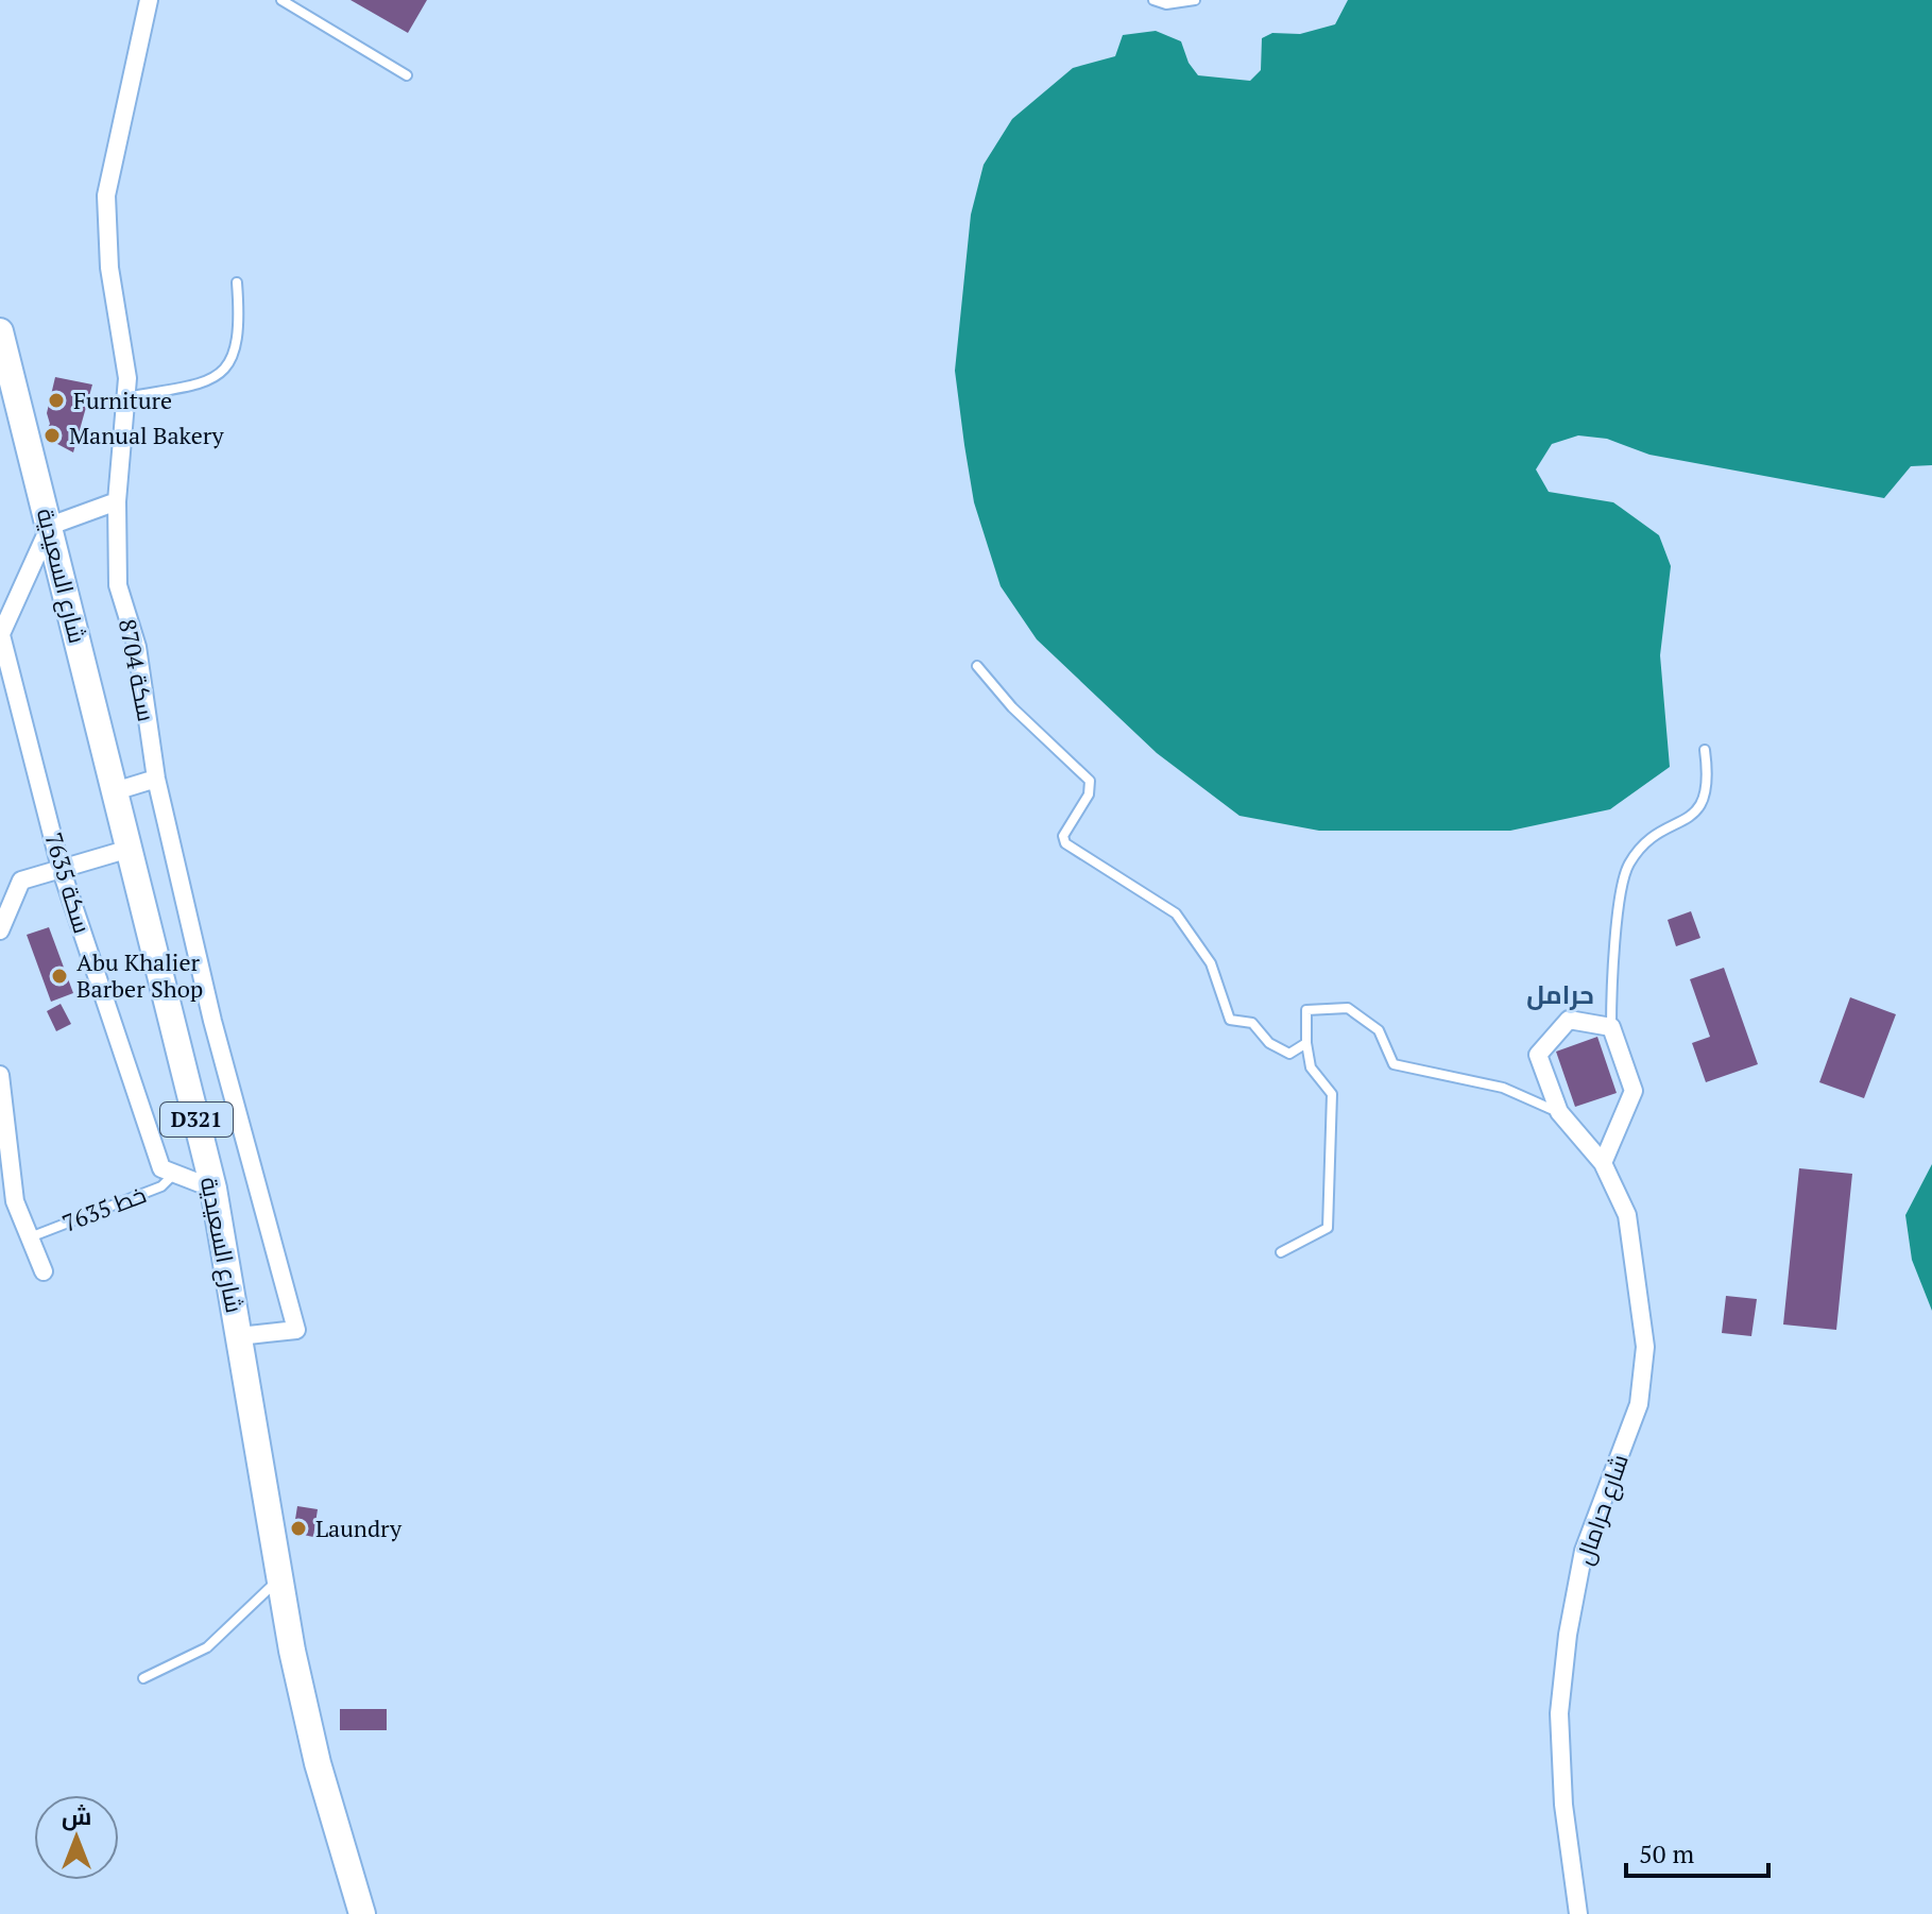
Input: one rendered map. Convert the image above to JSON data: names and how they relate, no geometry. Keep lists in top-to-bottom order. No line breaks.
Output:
{"streets":{"main road":["شارع السعيدية","D321"],"street":["سكة 8704","سكة 7635","شارع حرامال"],"lane":["7635 خط"]},"crossings":[["شارع السعيدية","سكة 8704"],["سكة 7635","7635 خط"]],"districts":["حرامل"],"places":["Furniture","Manual Bakery","Abu Khalier Barber Shop","Laundry"],"scale_bar":"50 m","north":"top"}
